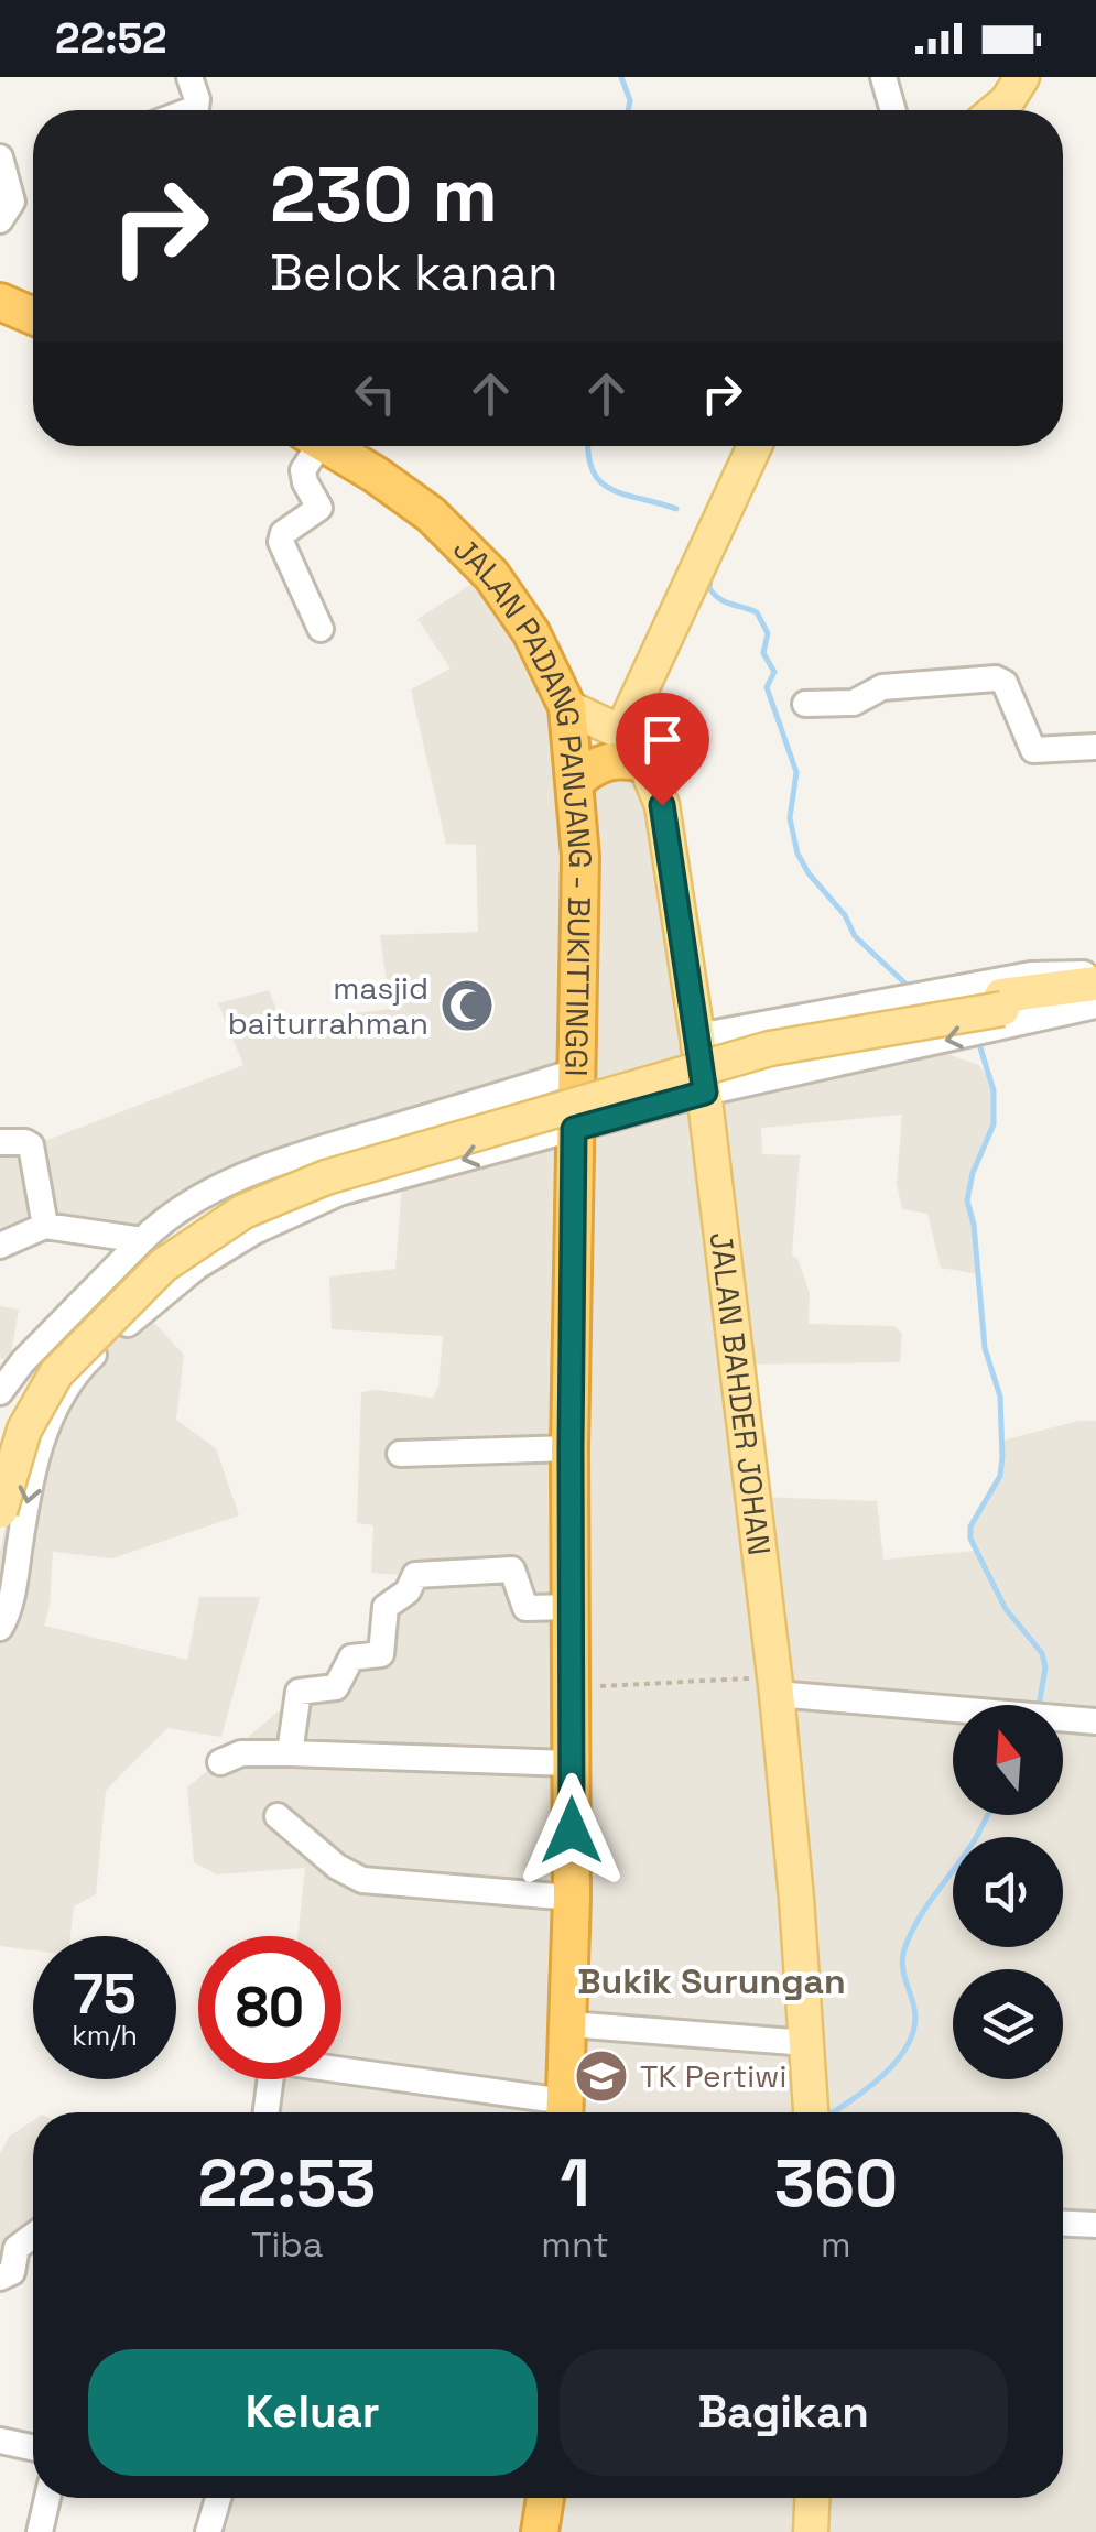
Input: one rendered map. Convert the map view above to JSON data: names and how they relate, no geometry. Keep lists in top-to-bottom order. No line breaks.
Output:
{"streets":{"highway":["JALAN PADANG PANJANG - BUKITTINGGI"],"main road":["JALAN BAHDER JOHAN"]},"crossings":[["JALAN PADANG PANJANG - BUKITTINGGI","JALAN BAHDER JOHAN"]],"districts":["Bukik Surungan"],"places":{"mosque":["masjid baiturrahman"],"school or university":["TK Pertiwi"]},"north":"top","page":{"status":"22:52","turn":["230 m","Belok kanan"],"speed":"75 km/h","limit":"80","eta":["22:53","Tiba","1","mnt","360","m"],"buttons":["Keluar","Bagikan"]}}
